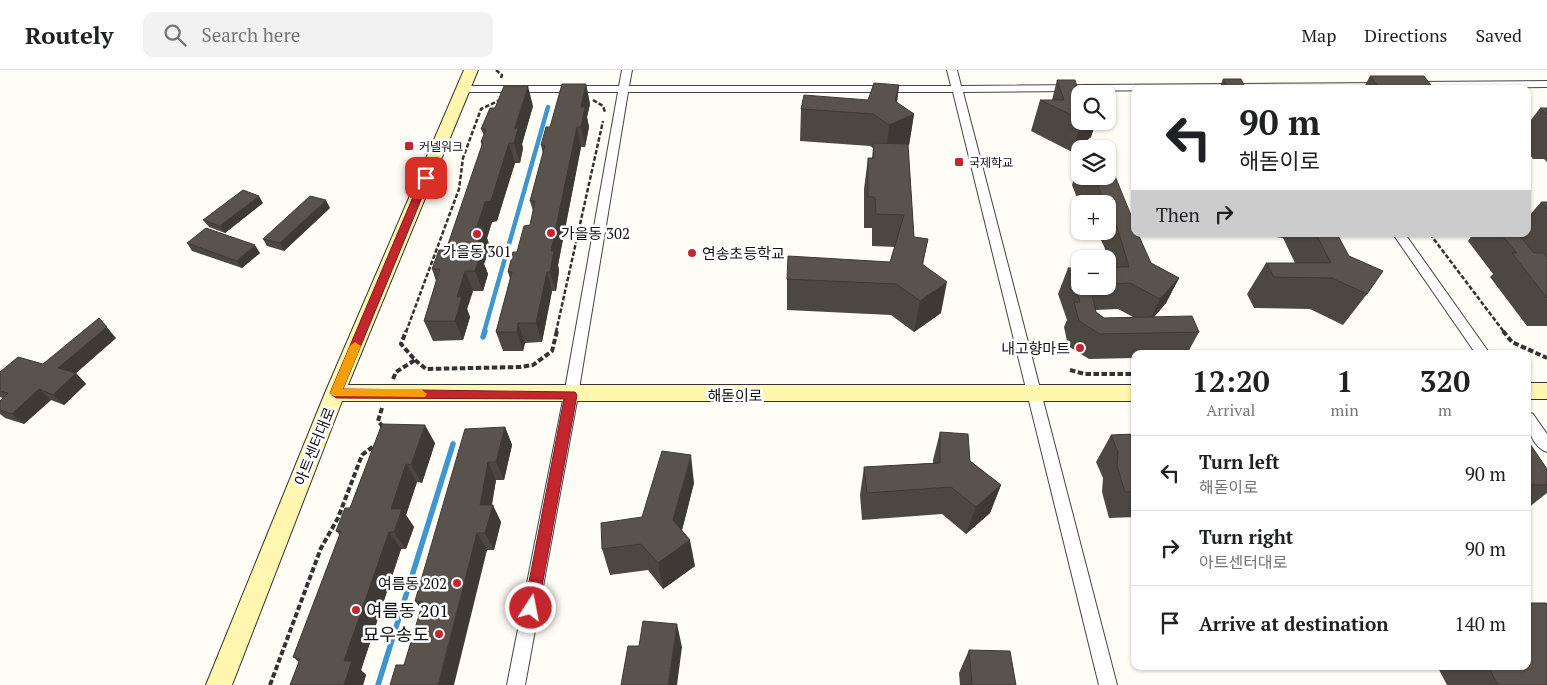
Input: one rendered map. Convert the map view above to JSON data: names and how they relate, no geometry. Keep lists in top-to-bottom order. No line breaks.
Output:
{"streets":{"street":["해돋이로","아트센터대로"]},"crossings":[["해돋이로","아트센터대로"]],"places":{"transit":["커넬워크","국제학교"],"other":["가을동 302","가을동 301","연송초등학교","내고향마트","여름동 202","여름동 201","묘우송도"]},"page":{"header":"Routely","search":"Search here","nav":["Map","Directions","Saved"],"map_buttons":["+","−"],"turn":["90 m","해돋이로"],"then":"Then","eta":["12:20","Arrival","1","min","320","m"],"list":[{"name":"Turn left","note":"해돋이로","value":"90 m"},{"name":"Turn right","note":"아트센터대로","value":"90 m"},{"name":"Arrive at destination","value":"140 m"}]}}
